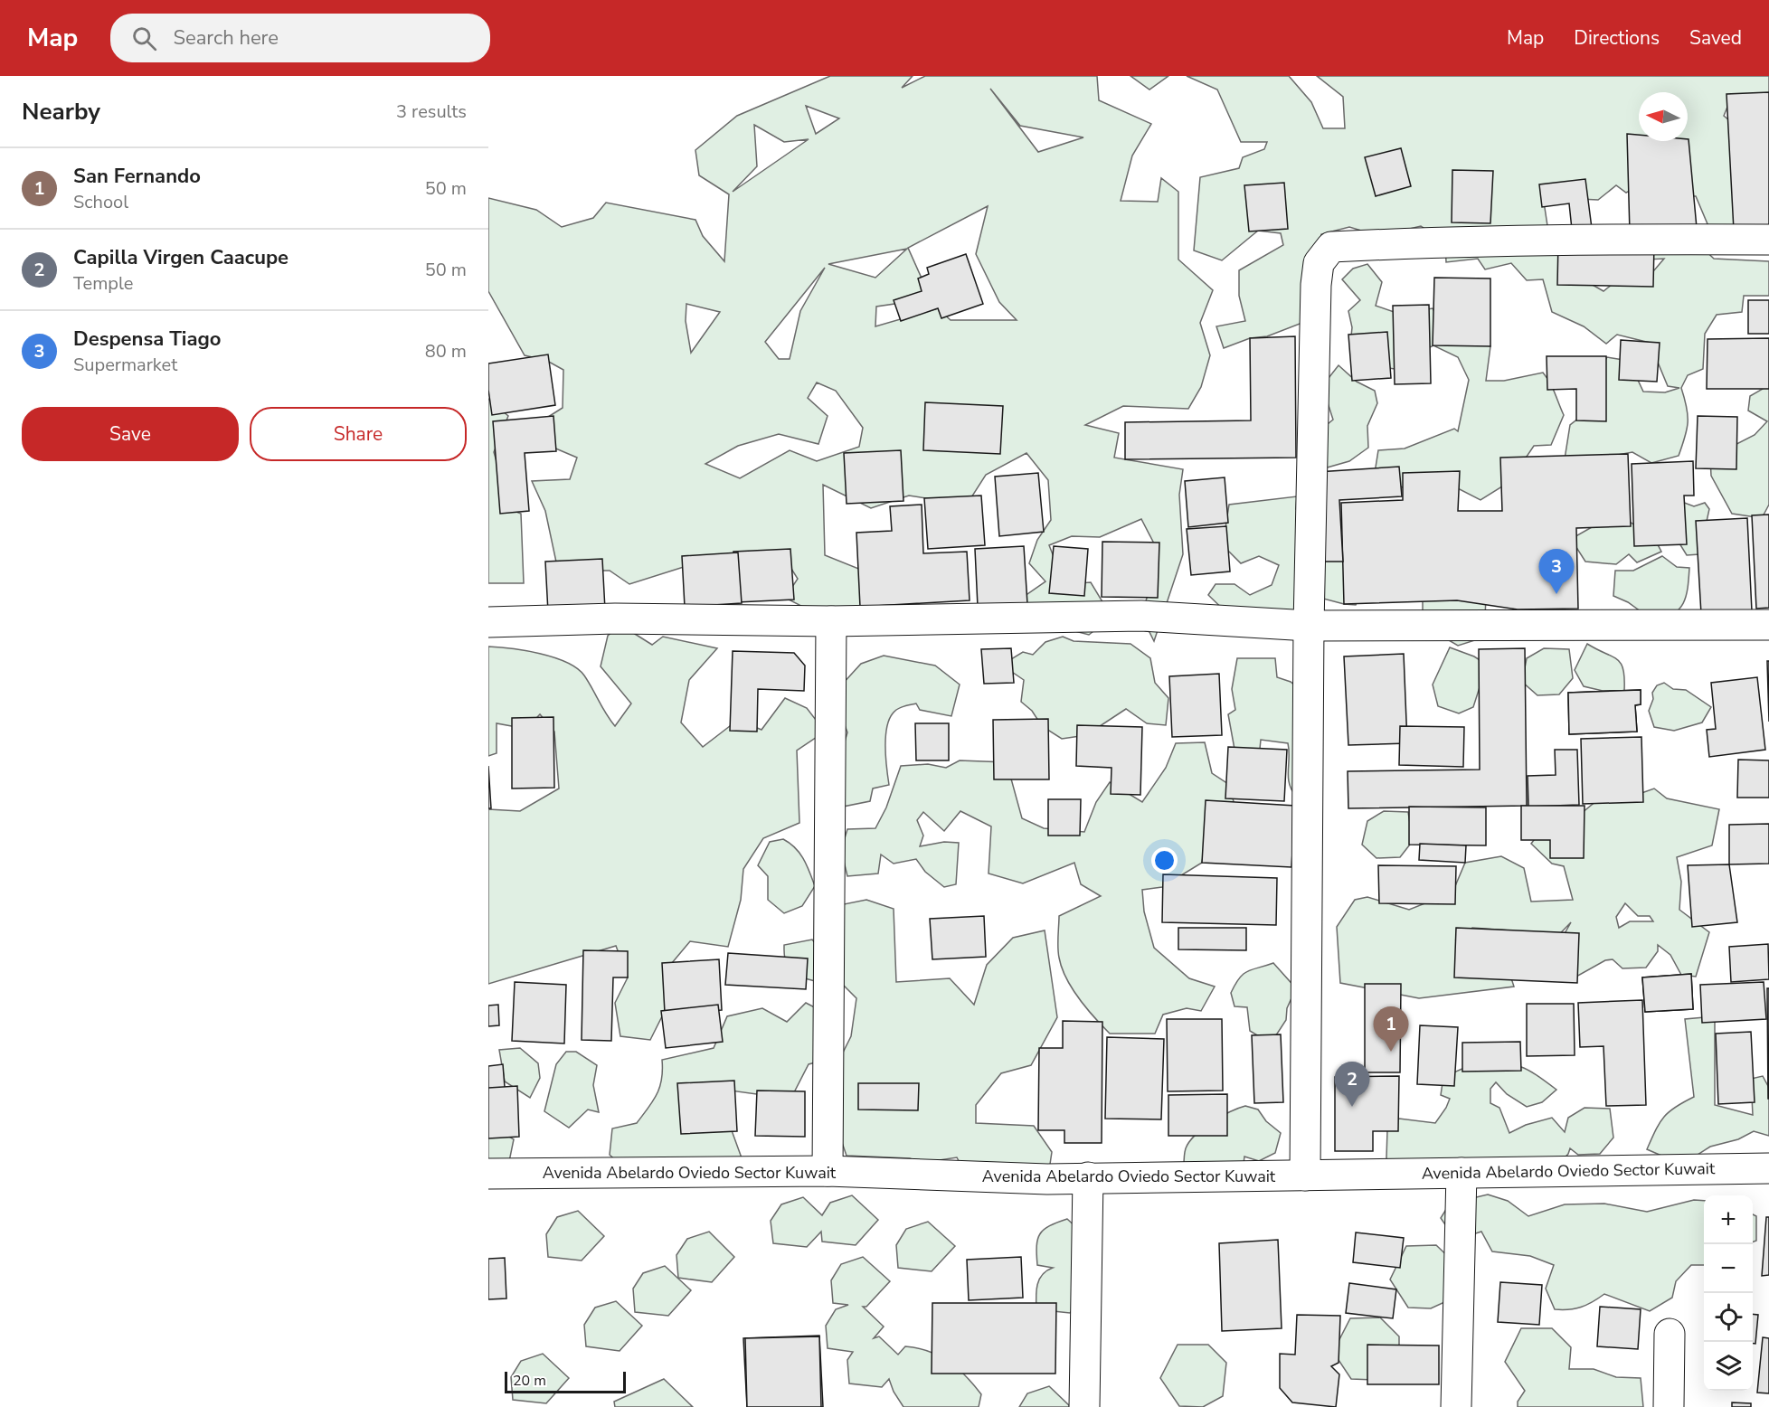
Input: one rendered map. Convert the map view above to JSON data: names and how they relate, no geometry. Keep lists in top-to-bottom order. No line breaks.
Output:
{"streets":{"street":["Avenida Abelardo Oviedo Sector Kuwait"]},"scale_bar":"20 m","north":"left","page":{"header":"Map","search":"Search here","nav":["Map","Directions","Saved"],"heading":["Nearby","3 results"],"list":[{"mark":"1","name":"San Fernando","note":"School","value":"50 m"},{"mark":"2","name":"Capilla Virgen Caacupe","note":"Temple","value":"50 m"},{"mark":"3","name":"Despensa Tiago","note":"Supermarket","value":"80 m"}],"buttons":["Save","Share"],"pins":["3","1","2"],"map_buttons":["+","−"],"scale":"20 m"}}
